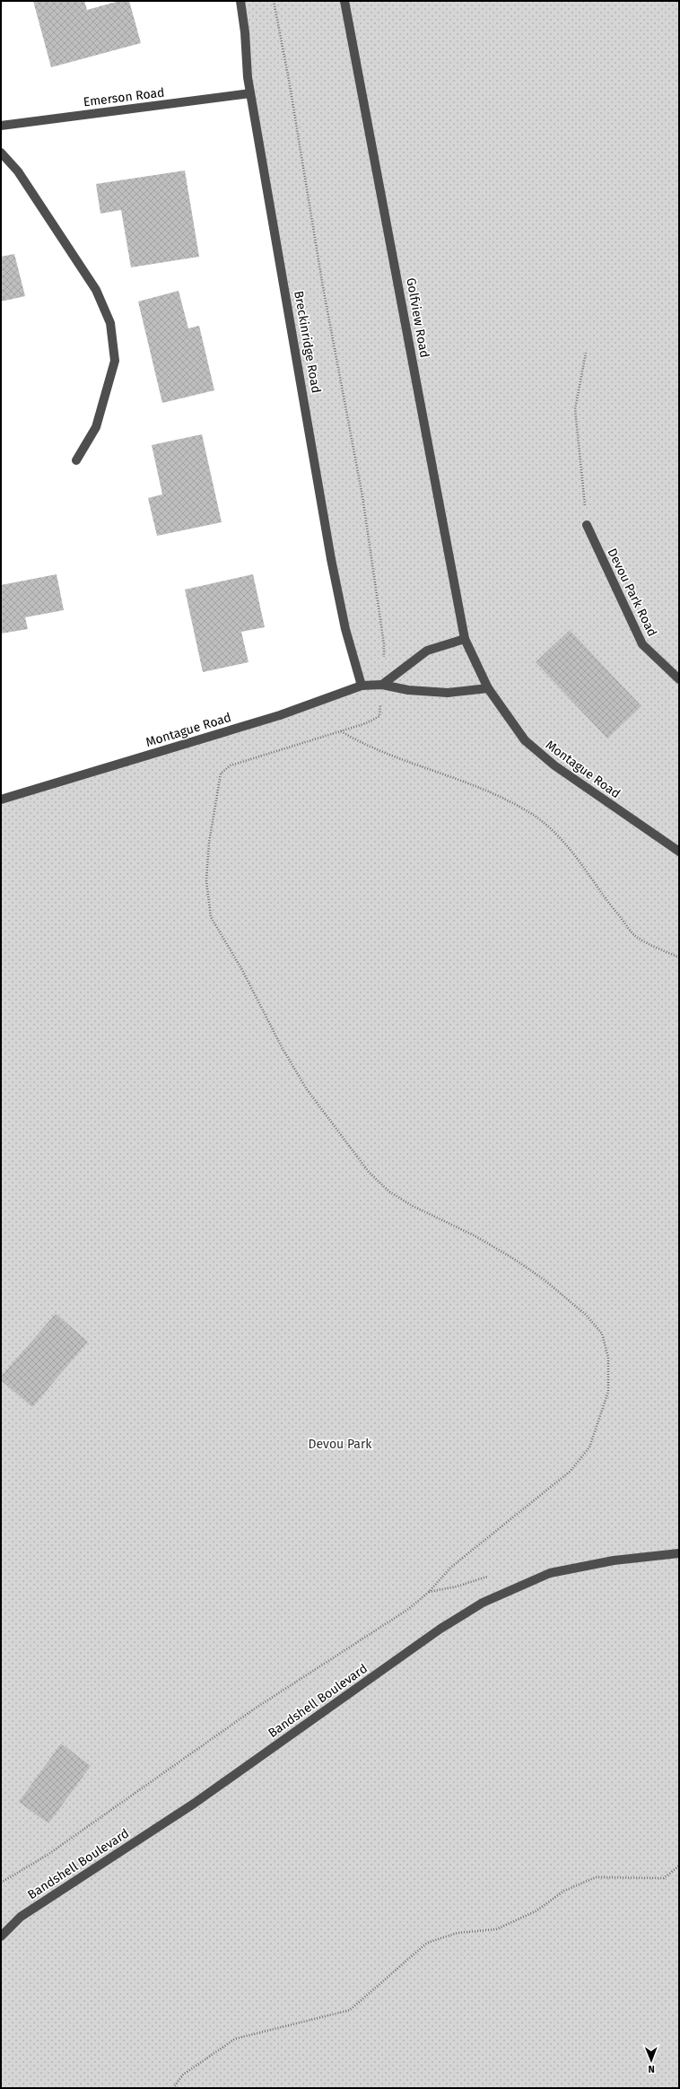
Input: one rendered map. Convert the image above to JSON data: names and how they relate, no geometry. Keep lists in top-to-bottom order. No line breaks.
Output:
{"streets":{"street":["Emerson Road","Golfview Road","Breckinridge Road","Devou Park Road","Montague Road","Bandshell Boulevard"]},"crossings":[["Emerson Road","Breckinridge Road"],["Golfview Road","Montague Road"],["Breckinridge Road","Montague Road"]],"parks":["Devou Park"],"north":"bottom"}
